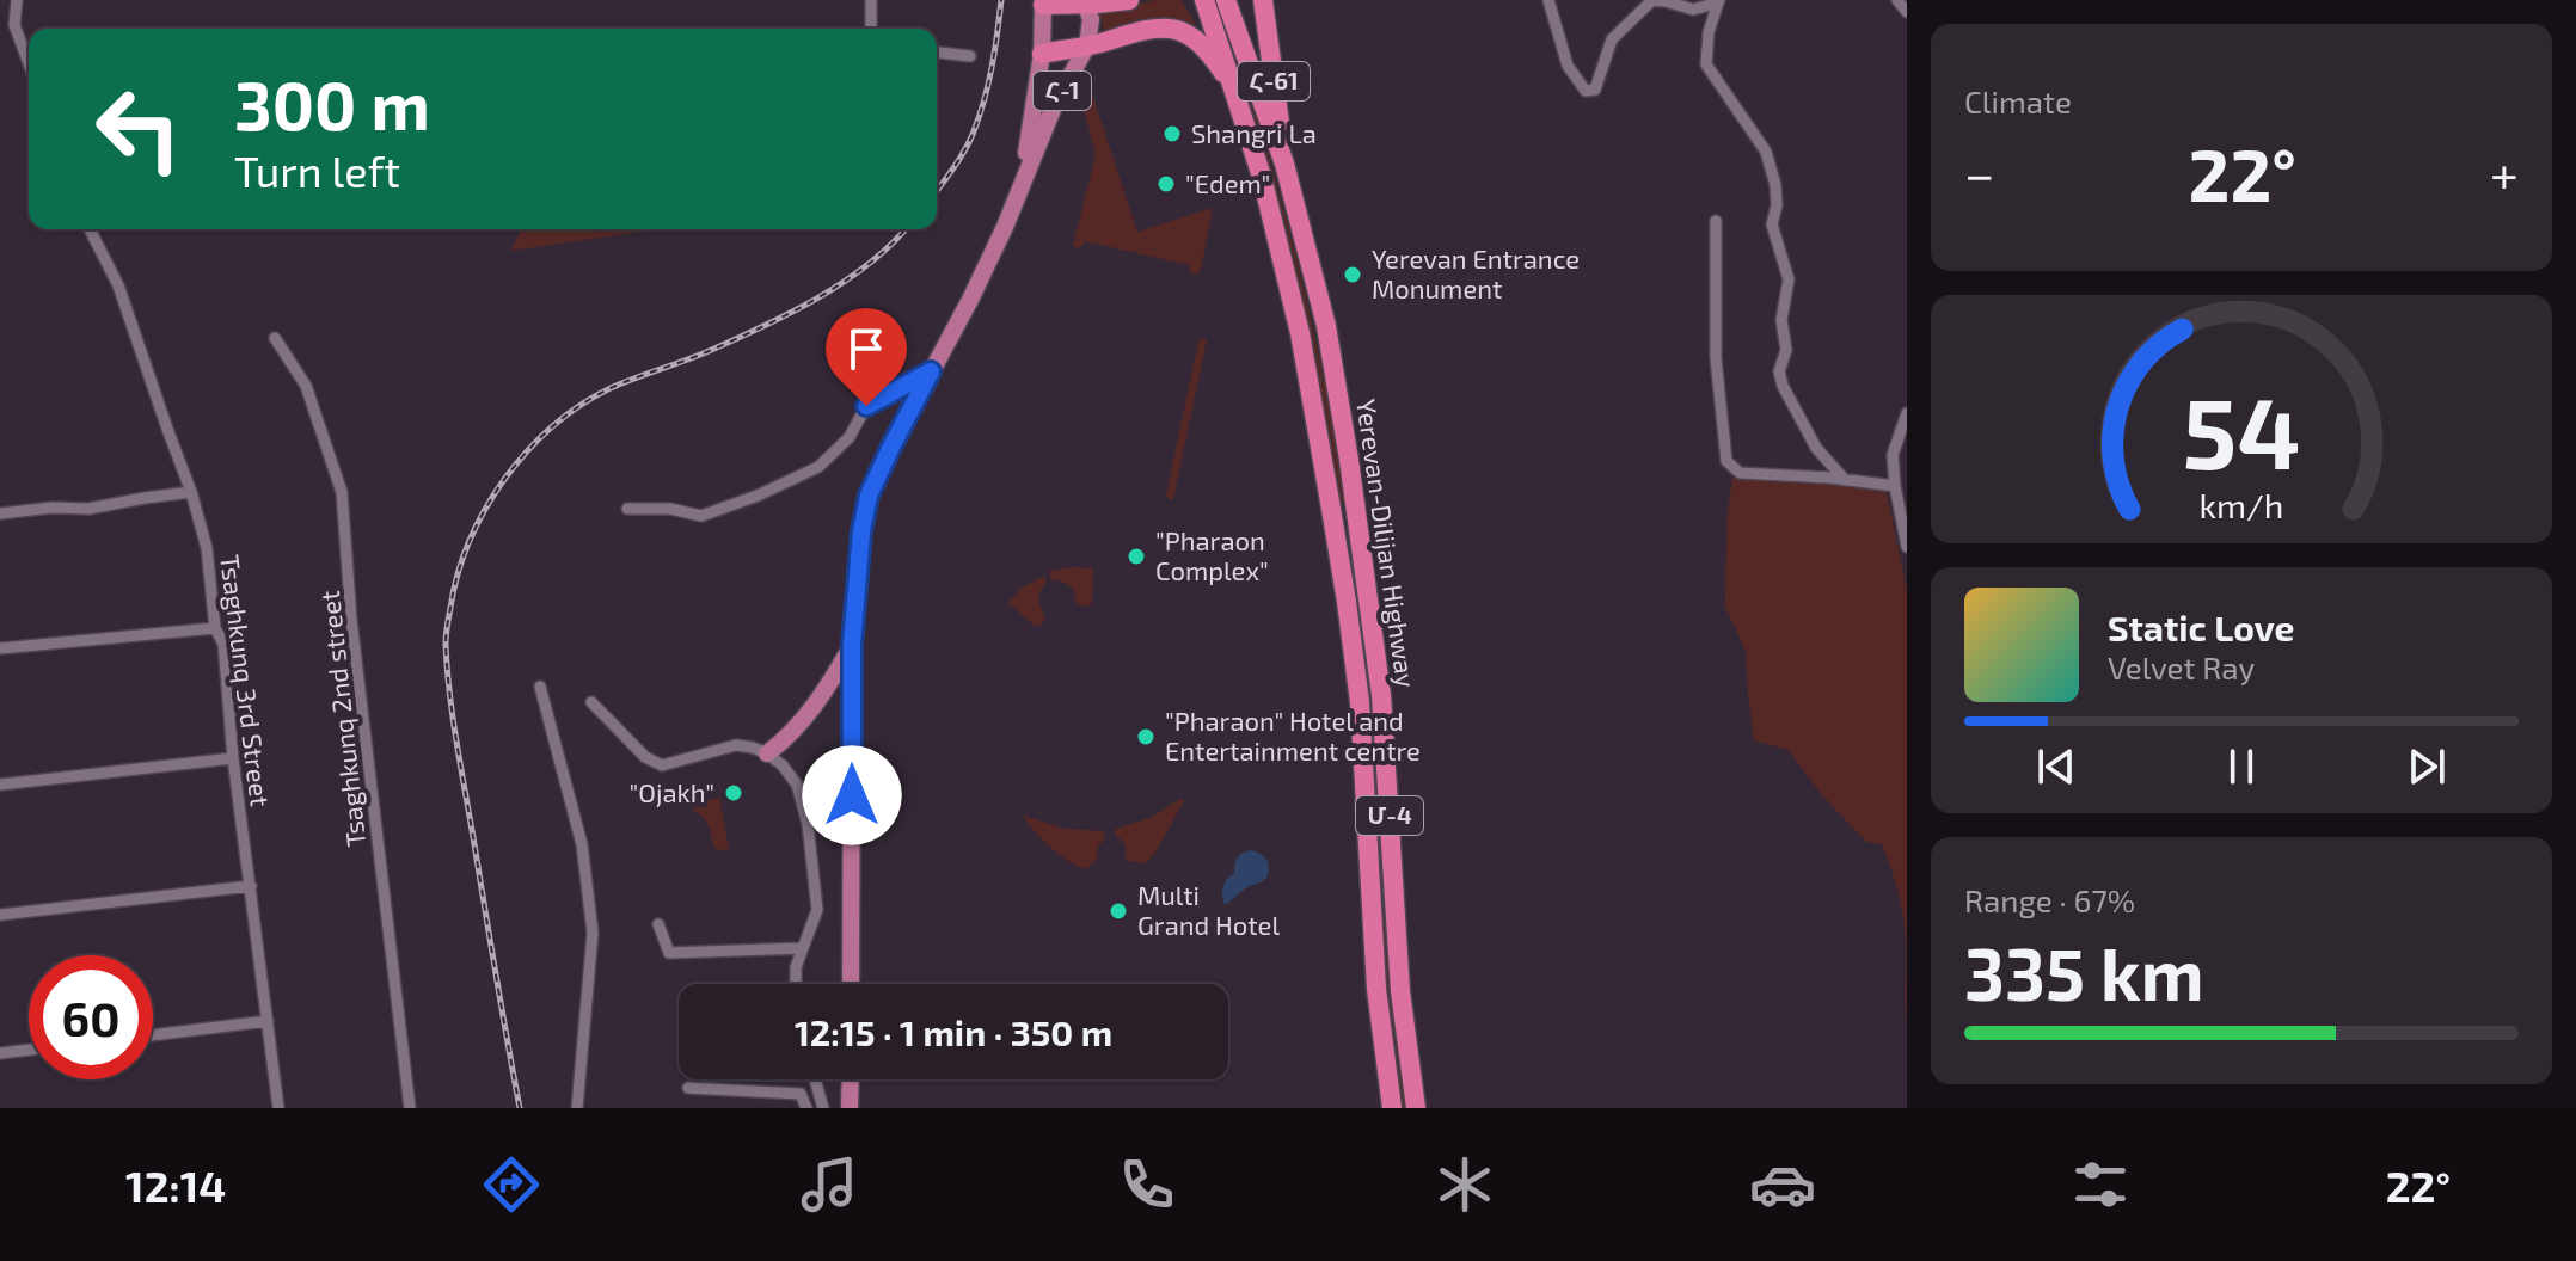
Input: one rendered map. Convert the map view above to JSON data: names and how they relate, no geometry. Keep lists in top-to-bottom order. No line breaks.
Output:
{"streets":{"highway":["Հ-61","Yerevan-Dilijan Highway","Մ-4"],"main road":["Հ-1"],"street":["Tsaghkunq 3rd Street","Tsaghkunq 2nd street"]},"crossings":[["Հ-61","Yerevan-Dilijan Highway"]],"places":["Shangri La","\"Edem\"","Yerevan Entrance Monument","\"Pharaon Complex\"","\"Pharaon\" Hotel and Entertainment centre","\"Ojakh\"","Multi Grand Hotel"],"page":{"tile":["Climate",["Range · 67%","335 km"]],"turn":["300 m","Turn left"],"heat":["−","22°","+"],"song":["Static Love","Velvet Ray"],"limit":"60","trip":"12:15 · 1 min · 350 m","tabs":["12:14","22°"],"gauge":["54","km/h"]}}
